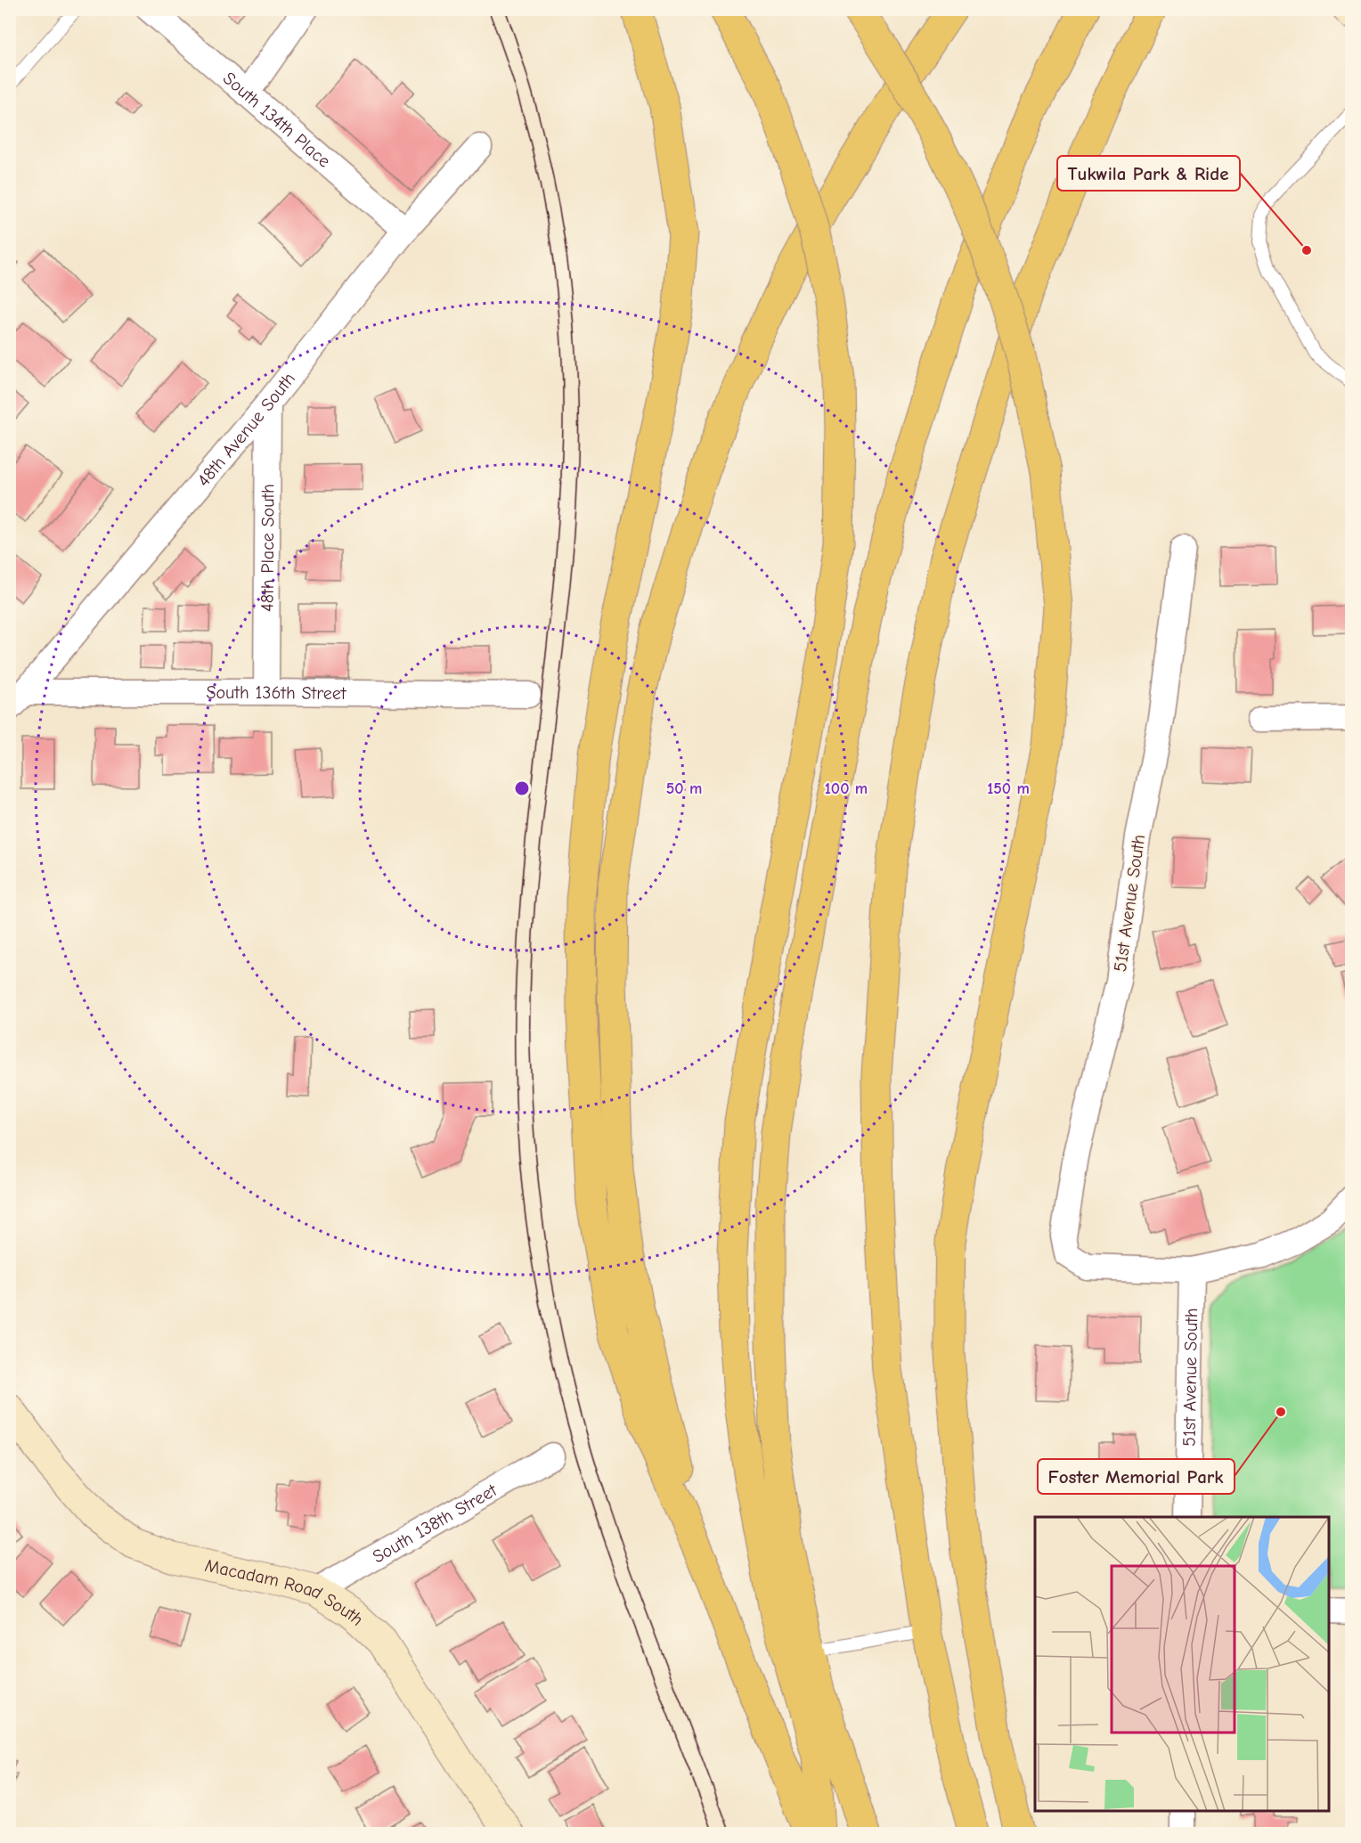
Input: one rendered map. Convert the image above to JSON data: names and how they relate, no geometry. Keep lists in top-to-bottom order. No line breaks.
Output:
{"streets":{"street":["South 134th Place","48th Avenue South","48th Place South","South 136th Street","51st Avenue South","South 138th Street","Macadam Road South"]},"crossings":[["South 134th Place","48th Avenue South"],["48th Avenue South","48th Place South"],["48th Avenue South","South 136th Street"],["48th Place South","South 136th Street"],["South 138th Street","Macadam Road South"]],"places":["Tukwila Park & Ride","Foster Memorial Park"],"rings":["50 m","100 m","150 m"]}
